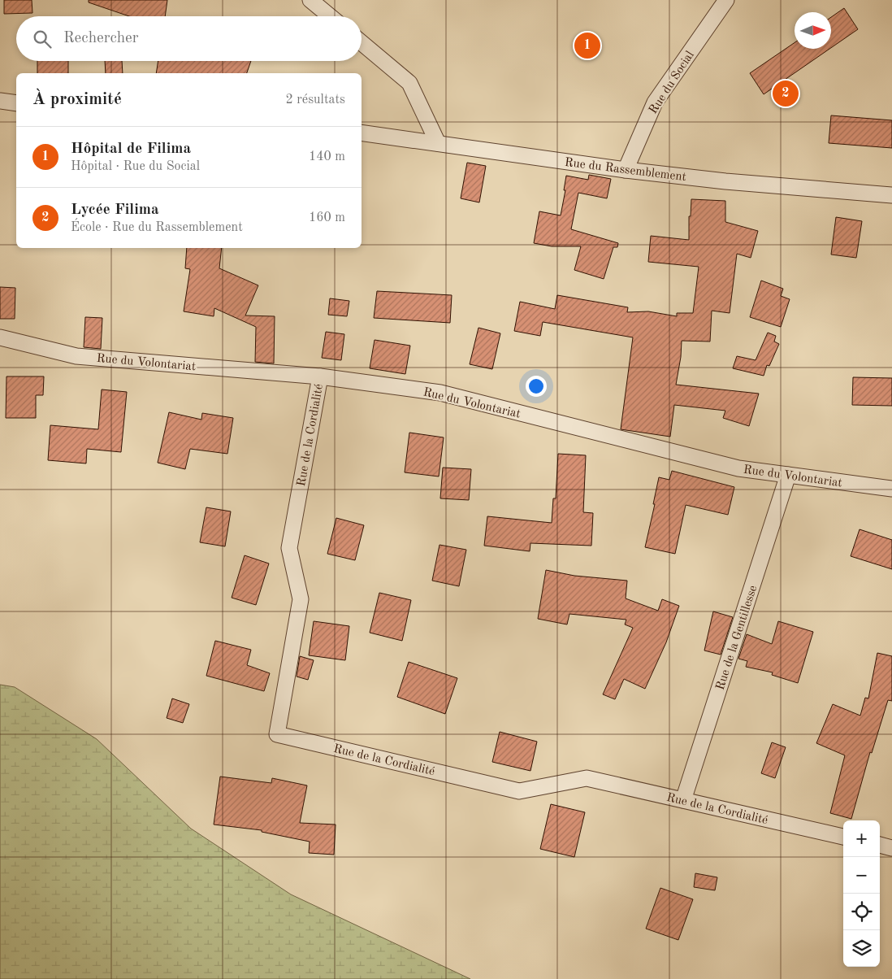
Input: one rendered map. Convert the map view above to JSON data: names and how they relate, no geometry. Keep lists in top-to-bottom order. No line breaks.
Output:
{"streets":{"street":["Rue du Social","Rue du Rassemblement","Rue du Volontariat","Rue de la Cordialité","Rue de la Gentillesse"]},"crossings":[["Rue du Social","Rue du Rassemblement"],["Rue du Volontariat","Rue de la Cordialité"],["Rue du Volontariat","Rue de la Gentillesse"],["Rue de la Cordialité","Rue de la Gentillesse"]],"north":"right","page":{"search":"Rechercher","pins":["1","2"],"heading":["À proximité","2 résultats"],"list":[{"mark":"1","name":"Hôpital de Filima","note":"Hôpital · Rue du Social","value":"140 m"},{"mark":"2","name":"Lycée Filima","note":"École · Rue du Rassemblement","value":"160 m"}],"map_buttons":["+","−"]}}
